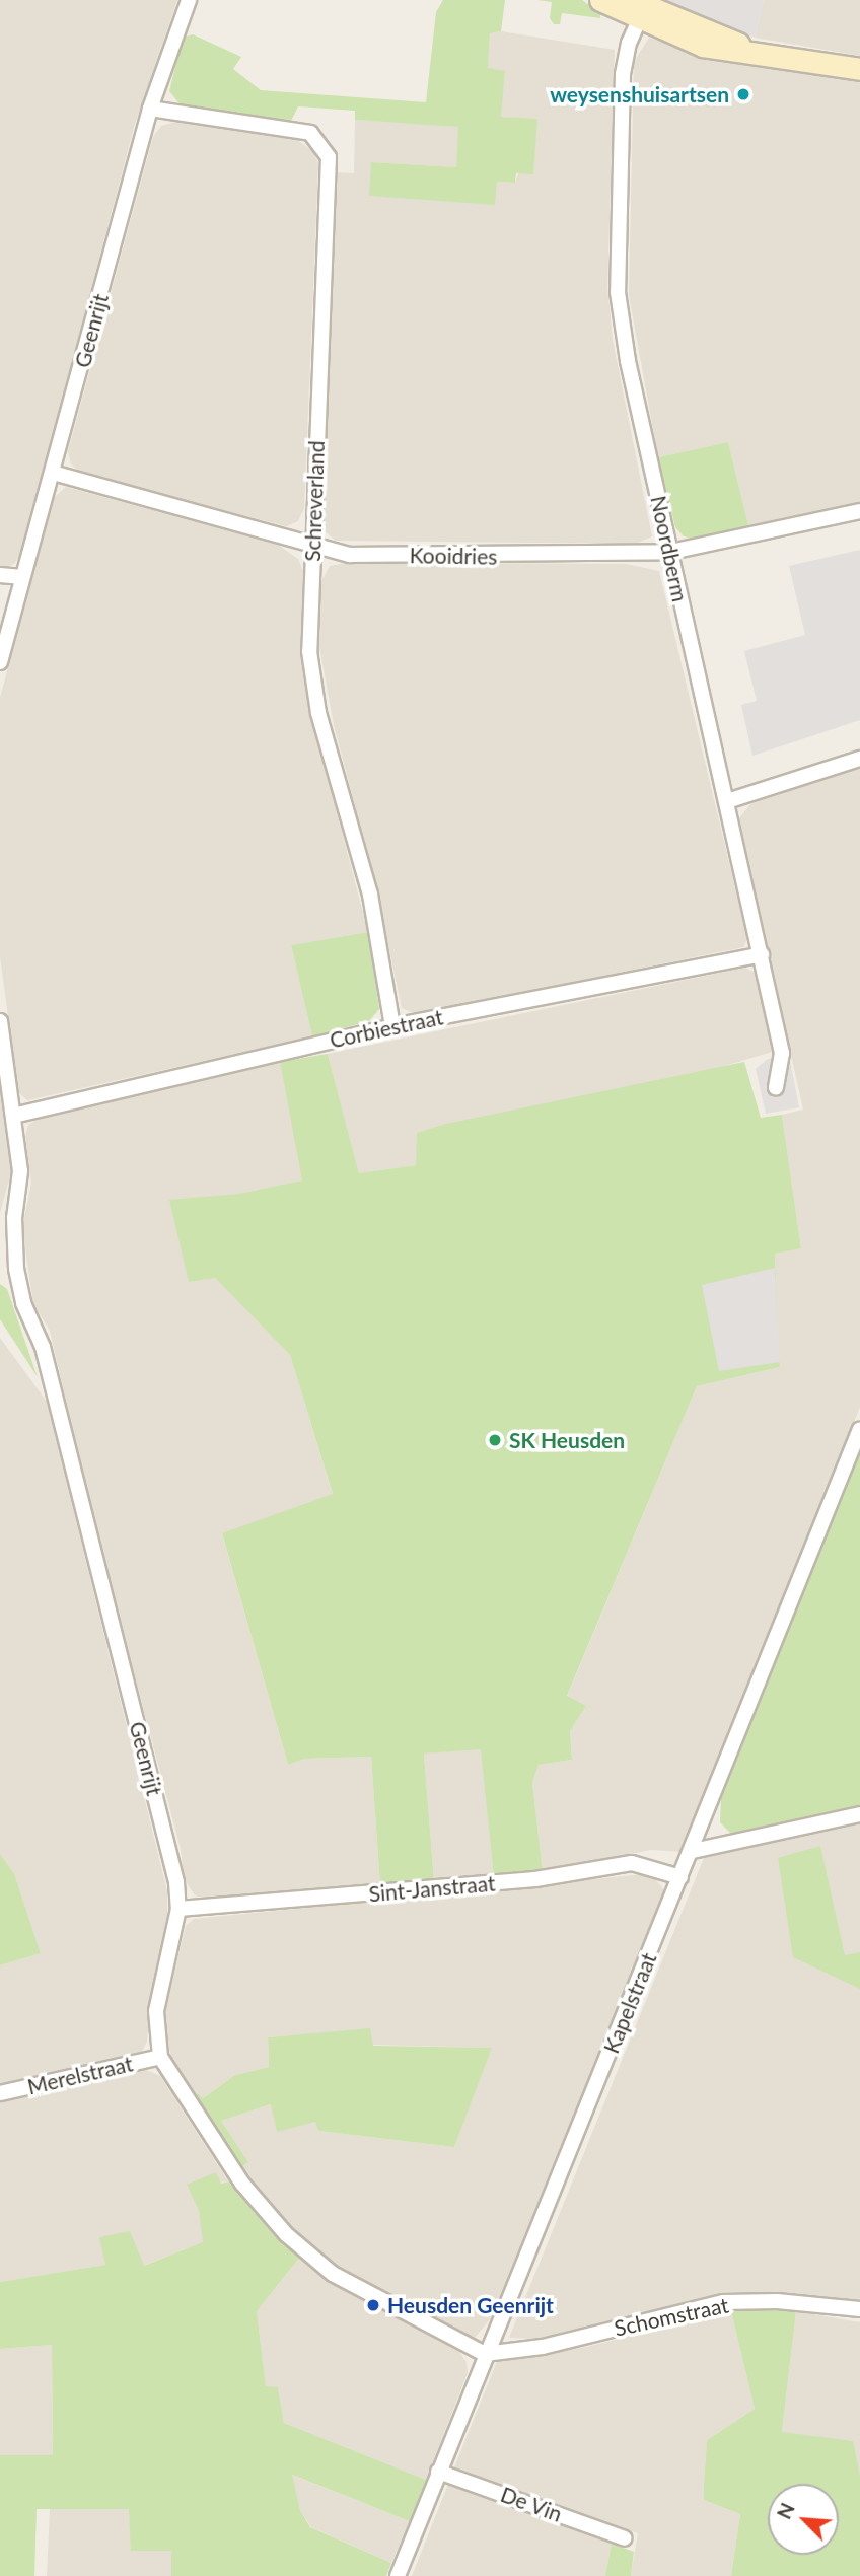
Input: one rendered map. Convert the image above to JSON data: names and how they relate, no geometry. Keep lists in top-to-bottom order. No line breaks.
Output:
{"streets":{"street":["Geenrijt","Schreverland","Noordberm","Kooidries","Corbiestraat","Sint-Janstraat","Kapelstraat","Merelstraat","Schomstraat","De Vin"]},"crossings":[["Geenrijt","Schreverland"],["Geenrijt","Kooidries"],["Geenrijt","Corbiestraat"],["Geenrijt","Sint-Janstraat"],["Geenrijt","Kapelstraat"],["Geenrijt","Merelstraat"],["Geenrijt","Schomstraat"],["Schreverland","Kooidries"],["Schreverland","Corbiestraat"],["Noordberm","Kooidries"],["Noordberm","Corbiestraat"],["Sint-Janstraat","Kapelstraat"],["Kapelstraat","Schomstraat"],["Kapelstraat","De Vin"]],"places":["weysenshuisartsen","SK Heusden","Heusden Geenrijt"],"north":"top left"}
